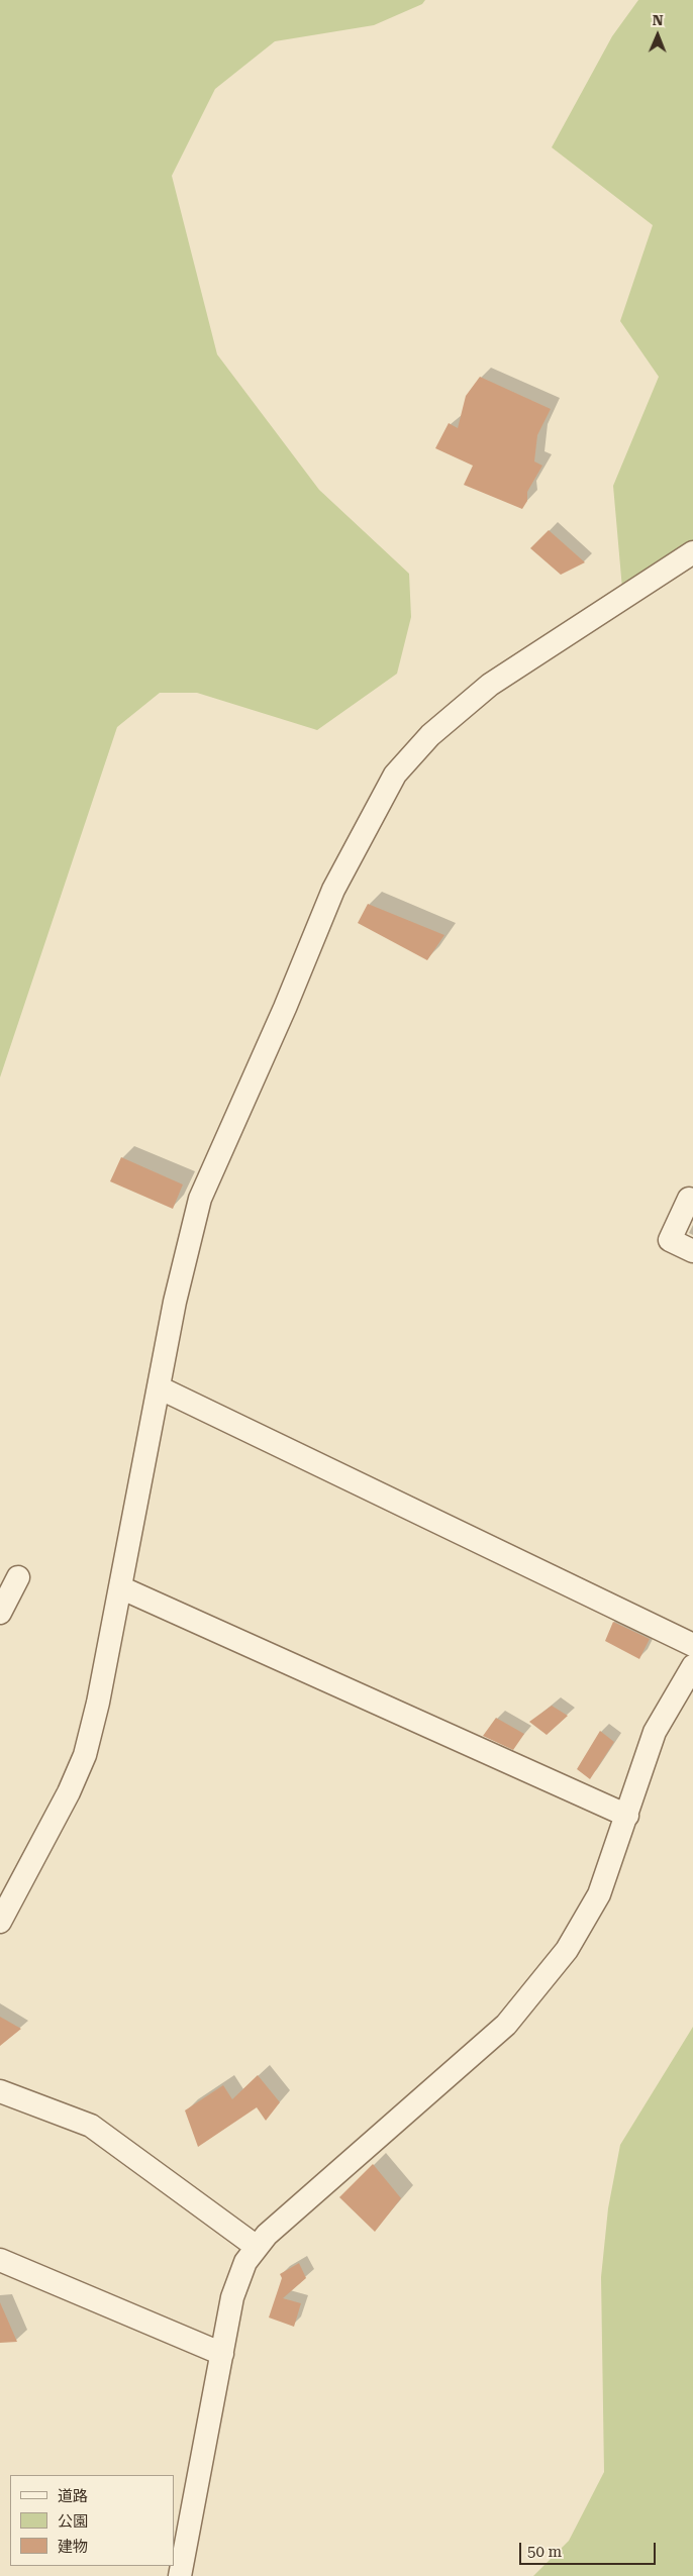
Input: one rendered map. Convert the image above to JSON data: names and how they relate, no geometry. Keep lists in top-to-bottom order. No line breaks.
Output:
{"legend":["道路","公園","建物"],"scale_bar":"50 m","north":"top"}
